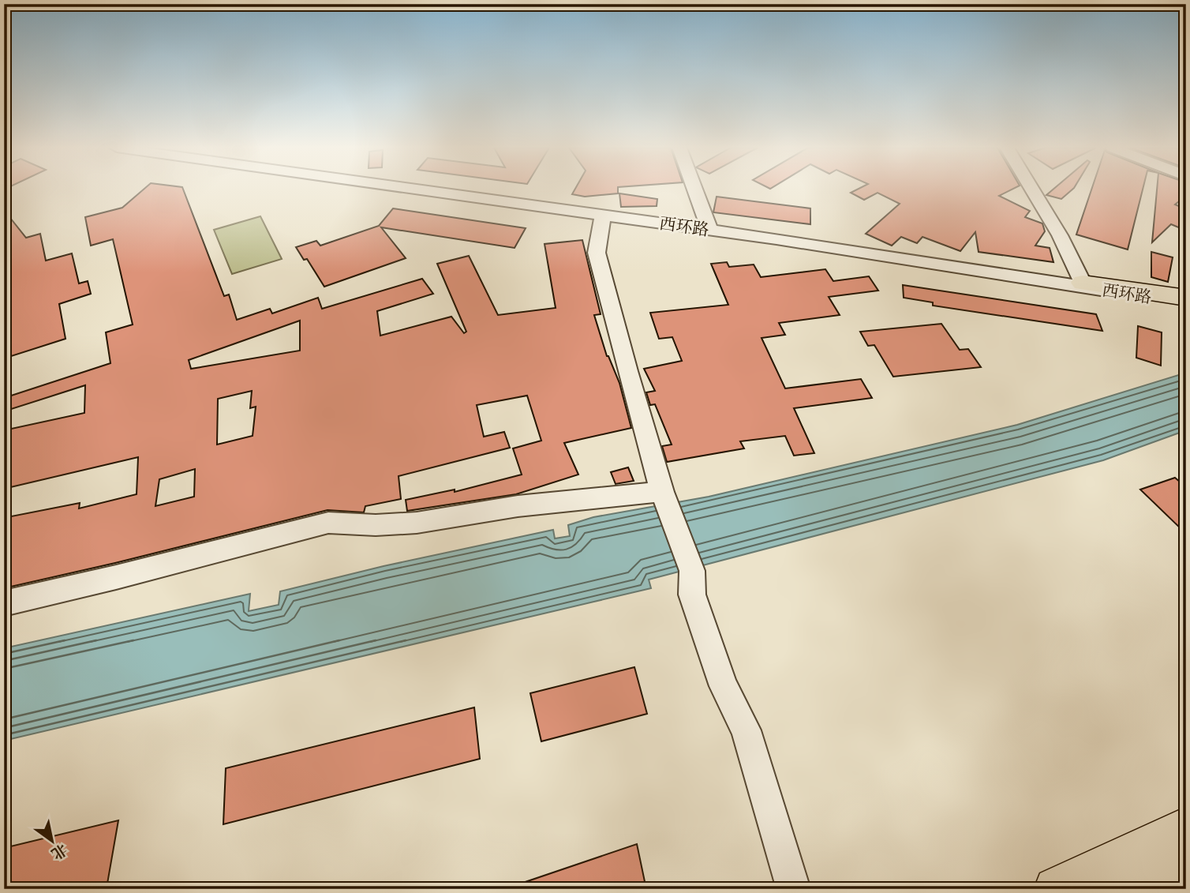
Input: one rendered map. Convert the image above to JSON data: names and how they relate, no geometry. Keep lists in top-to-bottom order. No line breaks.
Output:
{"streets":{"main road":["西环路"]},"north":"bottom right"}
